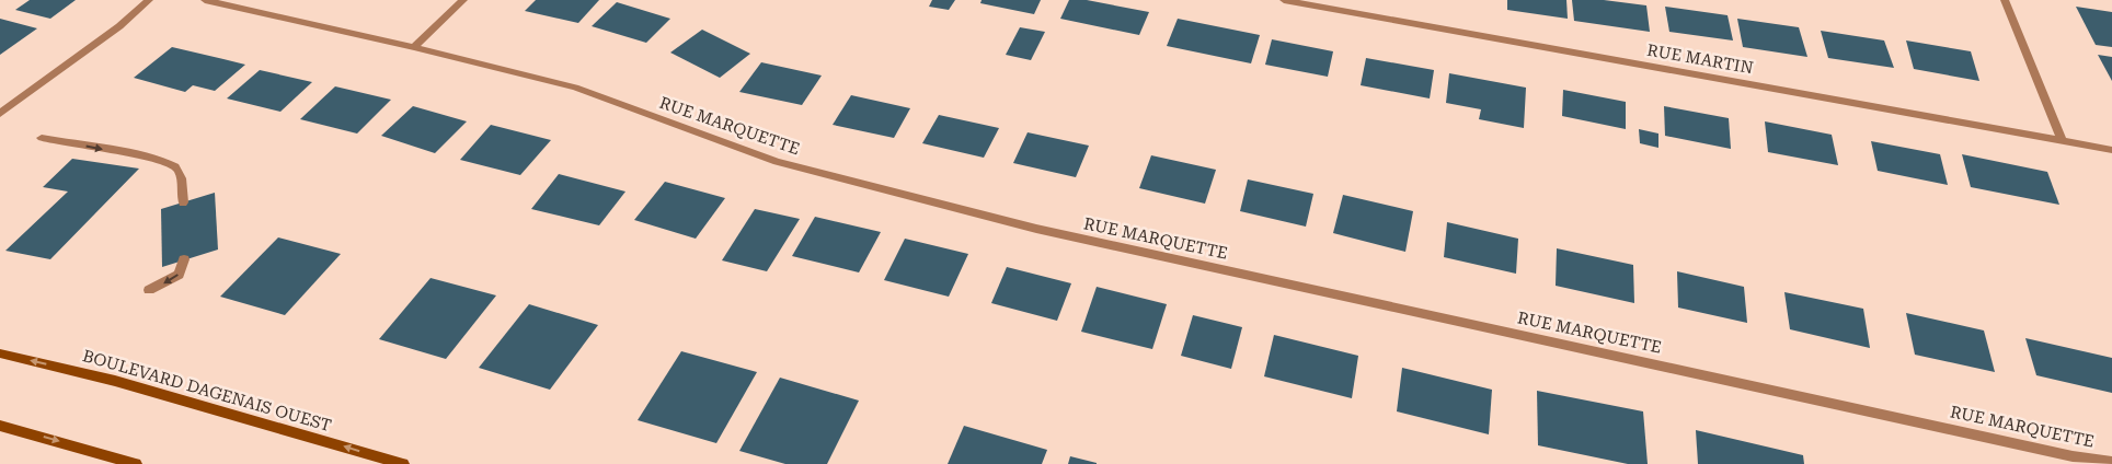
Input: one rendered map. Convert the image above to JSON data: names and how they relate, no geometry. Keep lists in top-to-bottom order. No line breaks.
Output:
{"streets":{"main road":["BOULEVARD DAGENAIS OUEST"],"street":["RUE MARTIN","RUE MARQUETTE"]}}
